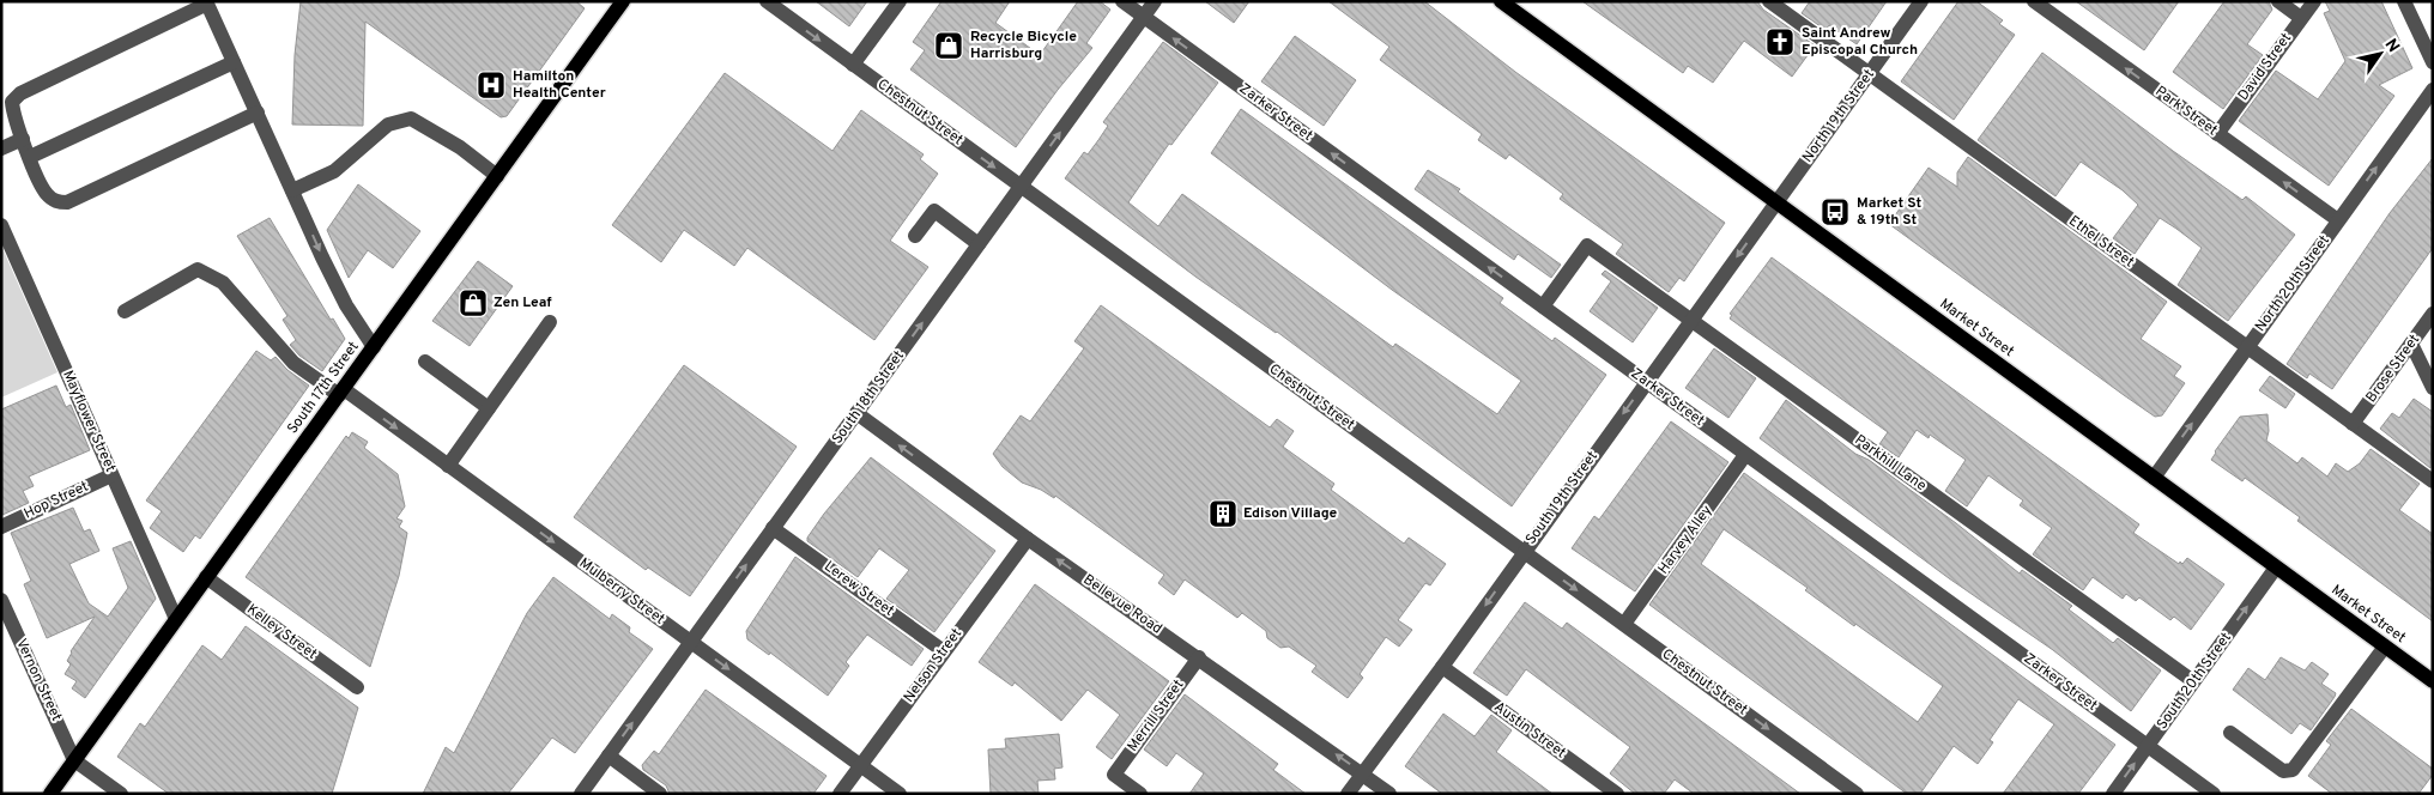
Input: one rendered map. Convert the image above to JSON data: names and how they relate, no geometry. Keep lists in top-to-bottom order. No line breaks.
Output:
{"streets":{"main road":["Market Street","South 17th Street"],"street":["David Street","Park Street","Chestnut Street","Zarker Street","North 19th Street","Ethel Street","North 20th Street","Brose Street","South 18th Street","Mayflower Street","Parkhill Lane","South 19th Street","Hop Street","Harvey Alley","Lerew Street","Mulberry Street","Bellevue Road","Kelley Street","Nelson Street","Vernon Street","South 20th Street","Merrill Street","Austin Street"]},"crossings":[["David Street","Park Street"],["Park Street","North 20th Street"],["Chestnut Street","South 18th Street"],["Chestnut Street","South 19th Street"],["Chestnut Street","Harvey Alley"],["Zarker Street","South 18th Street"],["Zarker Street","Parkhill Lane"],["Zarker Street","South 19th Street"],["Zarker Street","Harvey Alley"],["Zarker Street","South 20th Street"],["North 19th Street","Ethel Street"],["North 19th Street","Market Street"],["North 19th Street","South 19th Street"],["Ethel Street","North 20th Street"],["Ethel Street","Brose Street"],["North 20th Street","Market Street"],["Market Street","South 19th Street"],["Market Street","South 20th Street"],["South 17th Street","Mayflower Street"],["South 17th Street","Mulberry Street"],["South 17th Street","Kelley Street"],["South 17th Street","Vernon Street"],["South 18th Street","Lerew Street"],["South 18th Street","Mulberry Street"],["South 18th Street","Bellevue Road"],["Mayflower Street","Hop Street"],["Parkhill Lane","South 19th Street"],["Parkhill Lane","South 20th Street"],["South 19th Street","Bellevue Road"],["South 19th Street","Austin Street"],["Lerew Street","Nelson Street"],["Mulberry Street","Nelson Street"],["Bellevue Road","Nelson Street"],["Bellevue Road","Merrill Street"]],"one_way":["Park Street","Chestnut Street","Zarker Street","North 20th Street","South 18th Street","South 19th Street","Mulberry Street","Bellevue Road","South 20th Street"],"places":{"church":["Saint Andrew Episcopal Church"],"shop":["Recycle Bicycle Harrisburg","Zen Leaf"],"hospital":["Hamilton Health Center"],"bus stop":["Market St & 19th St"],"building":["Edison Village"]},"north":"top right"}
